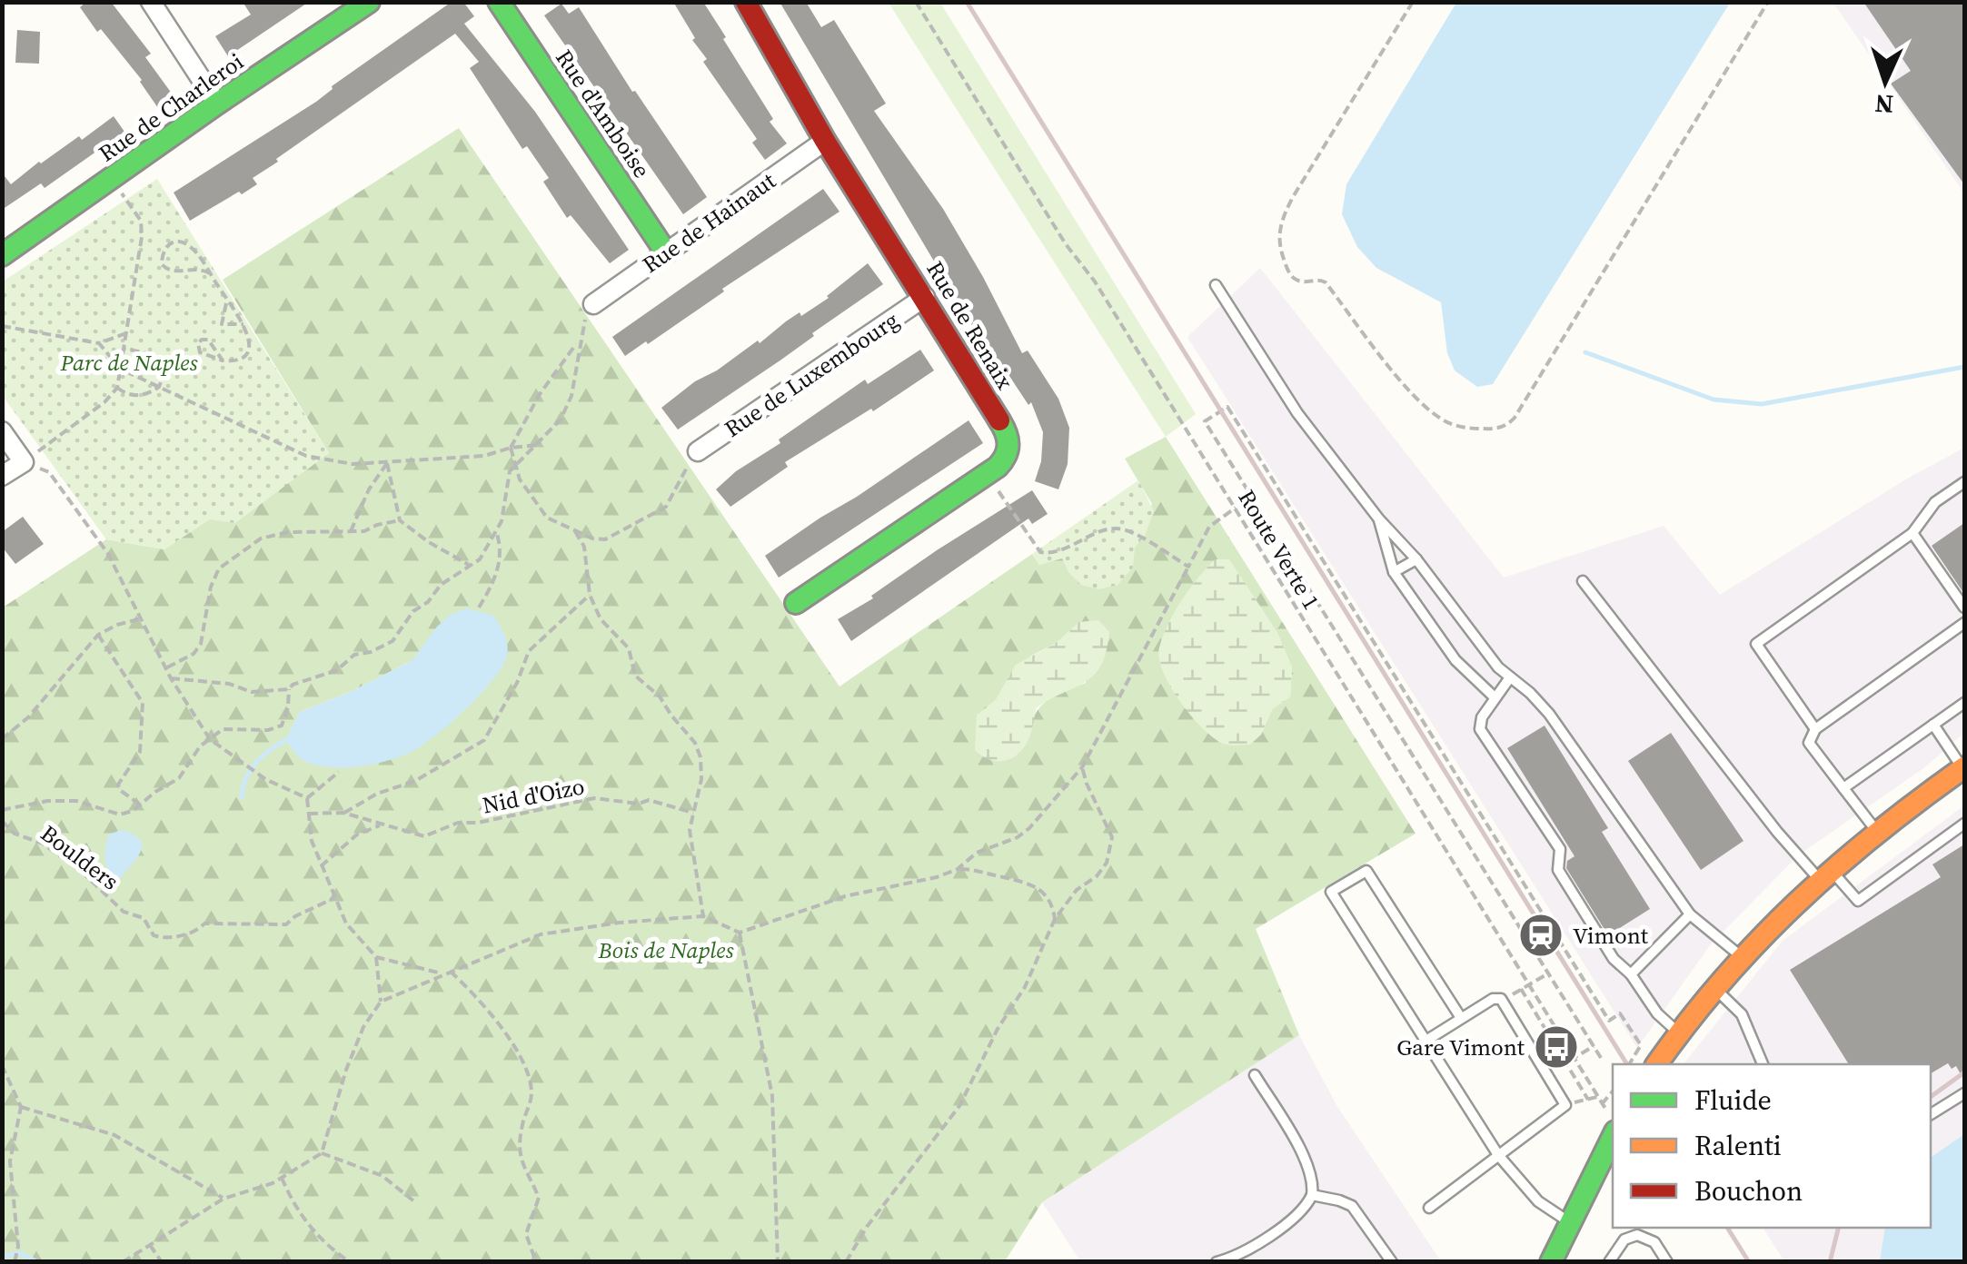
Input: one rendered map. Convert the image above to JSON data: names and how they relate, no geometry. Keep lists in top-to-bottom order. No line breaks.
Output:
{"streets":{"street":["Rue de Charleroi","Rue d'Amboise","Rue de Hainaut","Rue de Renaix","Rue de Luxembourg"],"path":["Route Verte 1","Nid d'Oizo","Boulders"]},"crossings":[["Rue d'Amboise","Rue de Hainaut"],["Rue de Hainaut","Rue de Renaix"],["Rue de Renaix","Rue de Luxembourg"]],"parks":["Parc de Naples","Bois de Naples"],"places":{"station":["Vimont"],"bus stop":["Gare Vimont"]},"legend":["Fluide","Ralenti","Bouchon"],"north":"bottom"}
